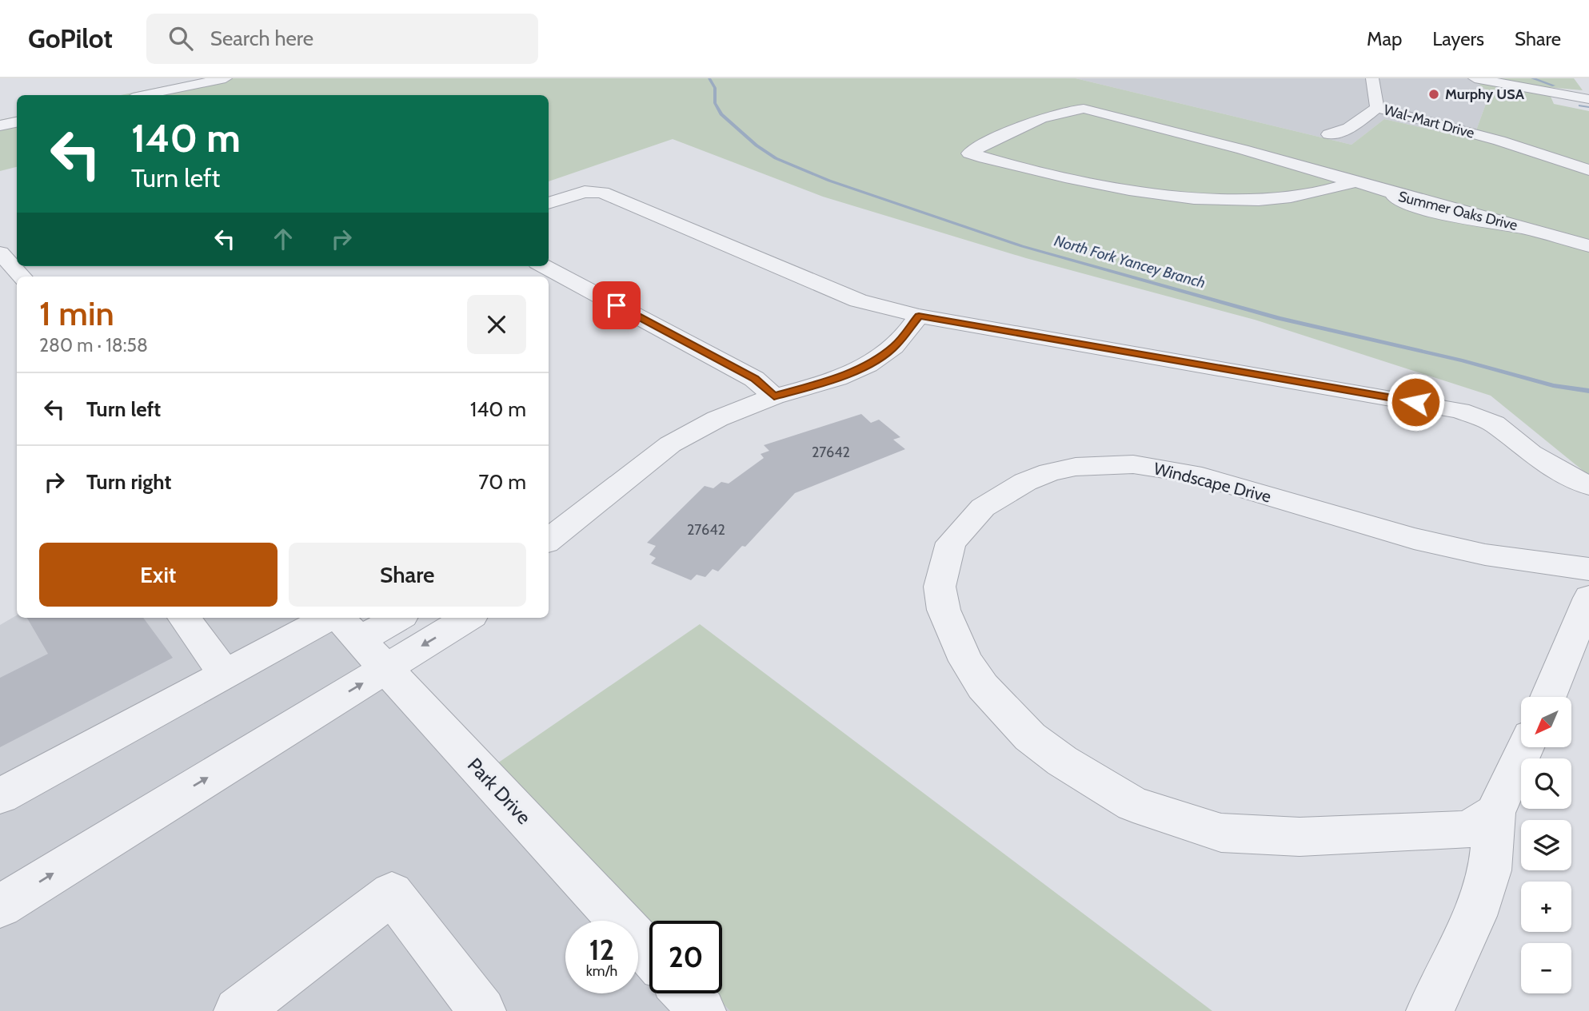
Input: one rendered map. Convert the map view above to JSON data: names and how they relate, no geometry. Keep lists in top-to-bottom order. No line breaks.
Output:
{"streets":{"street":["Wal-Mart Drive","Summer Oaks Drive","Windscape Drive","Park Drive"]},"water":["North Fork Yancey Branch"],"places":["Murphy USA"],"house_numbers":["27642","27642"],"north":"bottom left","page":{"header":"GoPilot","search":"Search here","nav":["Map","Layers","Share"],"turn":["140 m","Turn left"],"heading":["1 min","280 m · 18:58"],"list":[{"name":"Turn left","value":"140 m"},{"name":"Turn right","value":"70 m"}],"buttons":["Exit","Share"],"map_buttons":["+","−"],"speed":"12 km/h","limit":"20"}}
